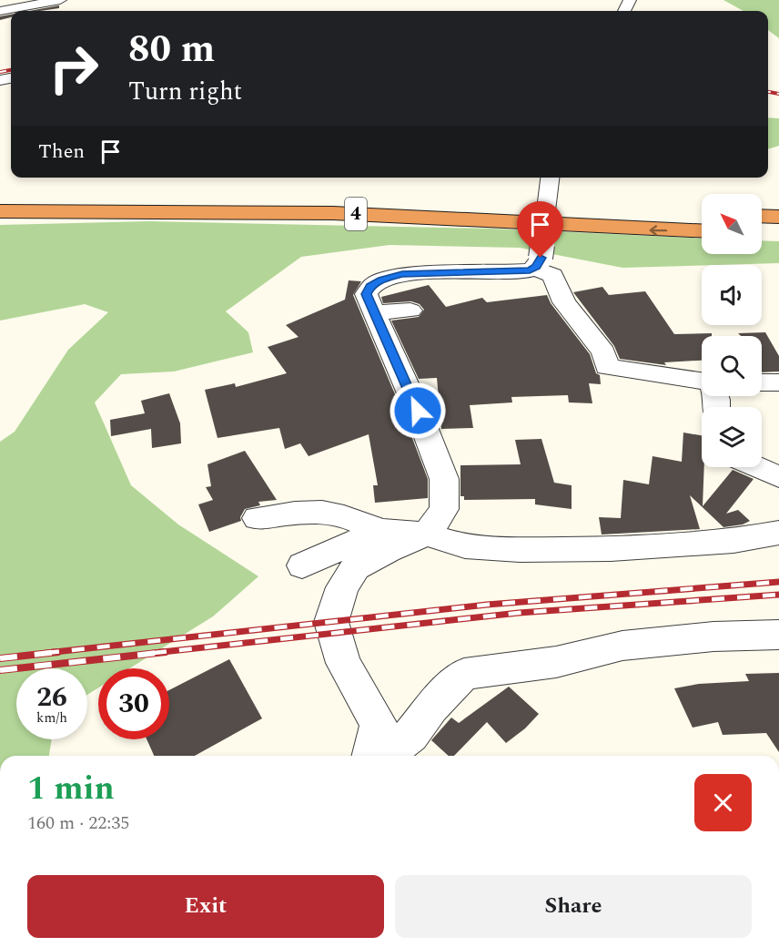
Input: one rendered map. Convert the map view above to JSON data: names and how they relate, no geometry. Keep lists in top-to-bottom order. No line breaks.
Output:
{"streets":{"highway":["4"]},"north":"top left","page":{"turn":["80 m","Turn right"],"then":"Then","speed":"26 km/h","limit":"30","heading":["1 min","160 m · 22:35"],"buttons":["Exit","Share"]}}
